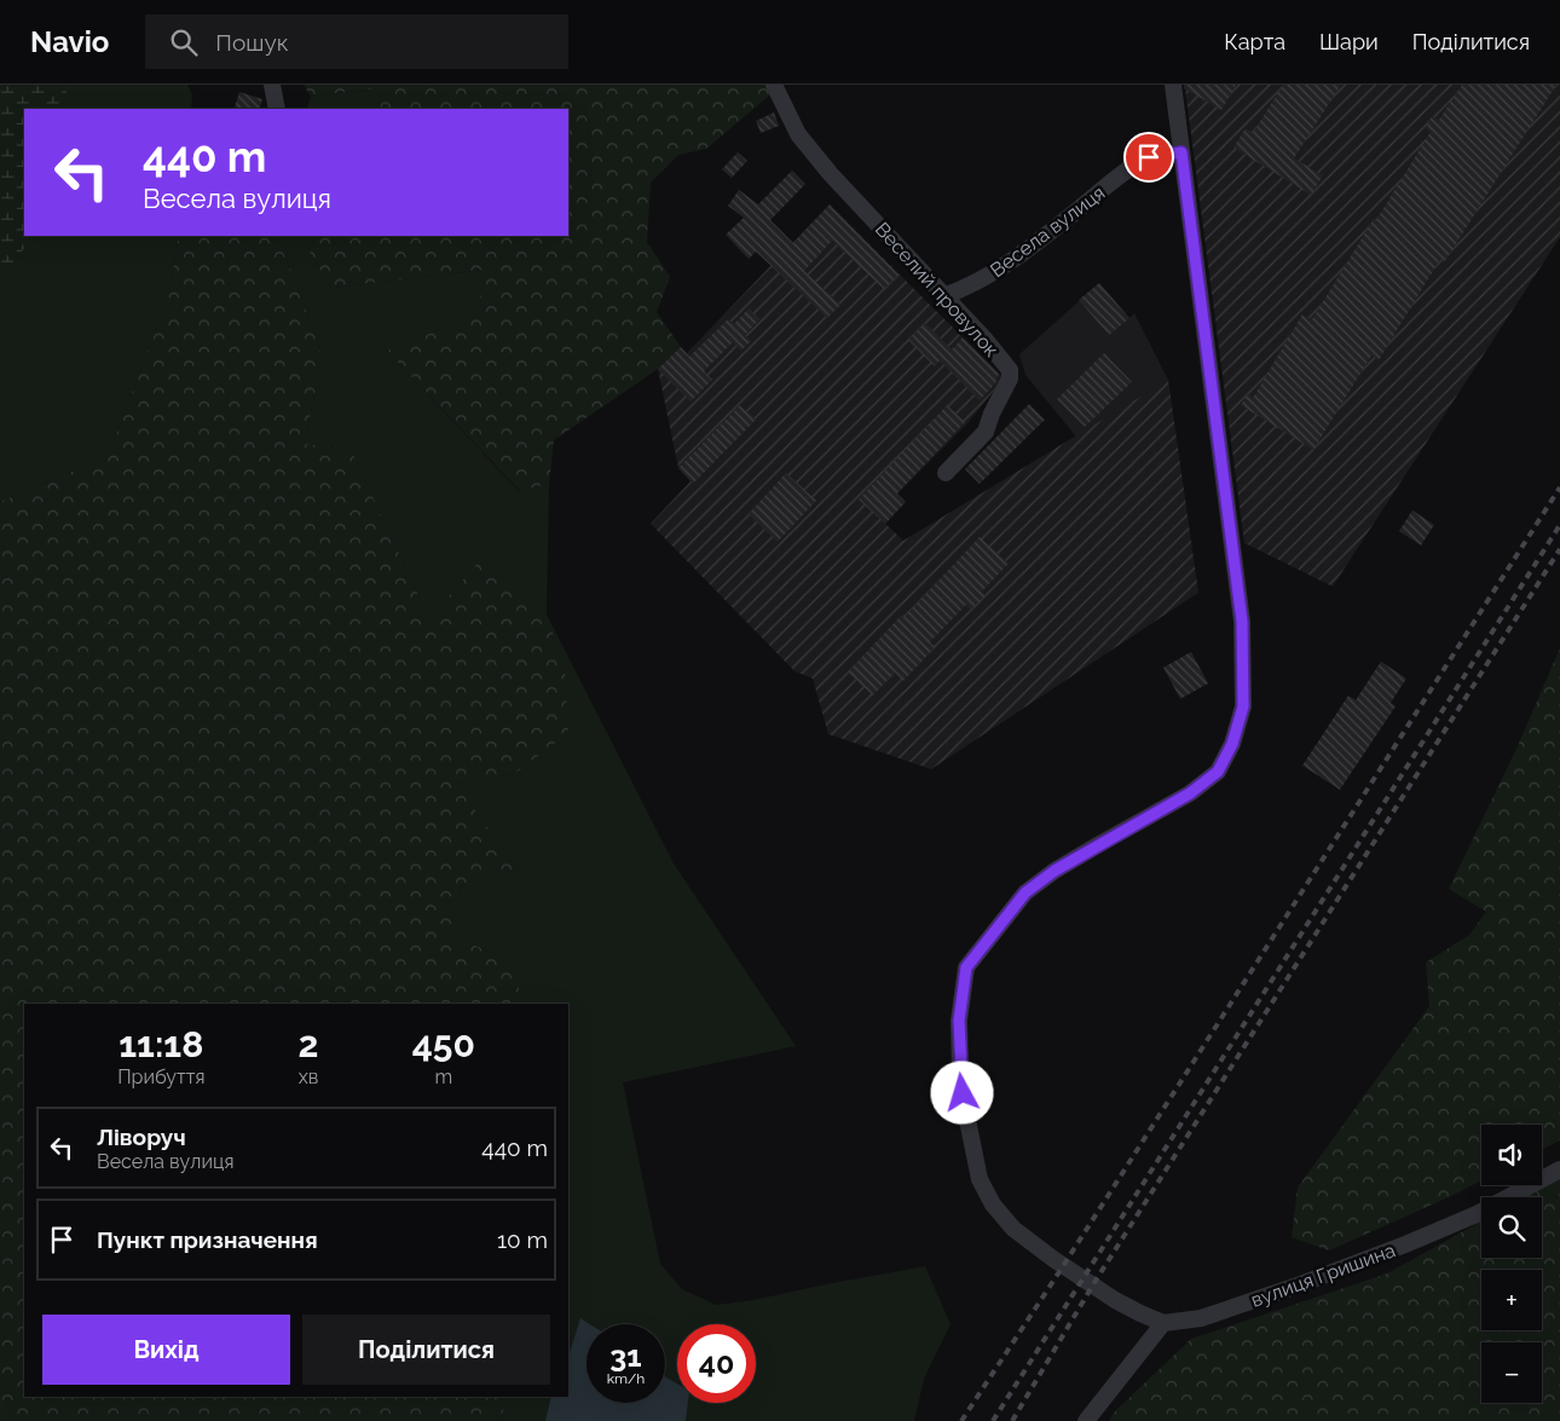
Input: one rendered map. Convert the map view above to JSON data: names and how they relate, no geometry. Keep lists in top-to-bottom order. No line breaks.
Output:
{"streets":{"street":["Весела вулиця","Веселий провулок","вулиця Гришина"]},"crossings":[["Весела вулиця","Веселий провулок"]],"page":{"header":"Navio","search":"Пошук","nav":["Карта","Шари","Поділитися"],"turn":["440 m","Весела вулиця"],"eta":["11:18","Прибуття","2","хв","450","m"],"list":[{"name":"Ліворуч","note":"Весела вулиця","value":"440 m"},{"name":"Пункт призначення","value":"10 m"}],"map_buttons":["+","−"],"buttons":["Вихід","Поділитися"],"speed":"31 km/h","limit":"40"}}
